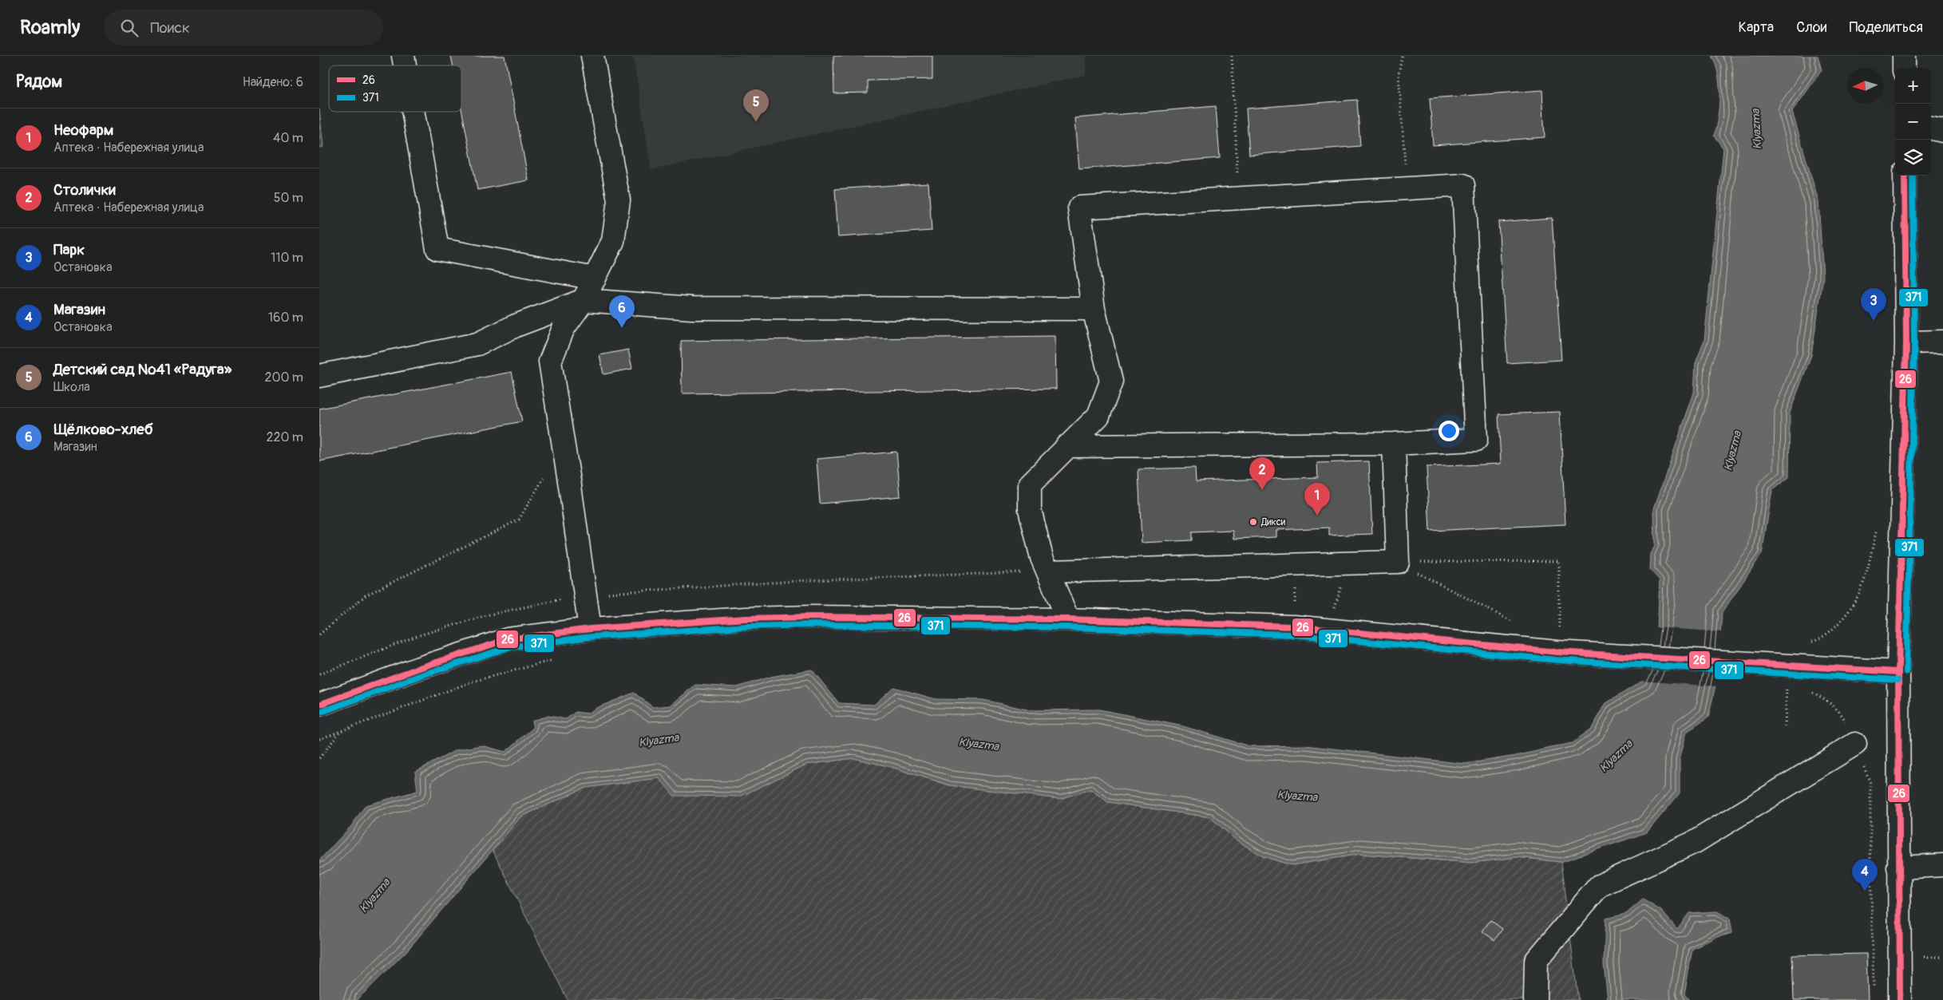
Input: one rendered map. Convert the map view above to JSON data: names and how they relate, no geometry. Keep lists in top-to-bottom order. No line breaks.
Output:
{"water":["Klyazma"],"places":["Дикси"],"lines":["transit line 26","transit line 371"],"legend":["26","371"],"north":"left","page":{"header":"Roamly","search":"Поиск","nav":["Карта","Слои","Поделиться"],"heading":["Рядом","Найдено: 6"],"map_buttons":["+","−"],"pins":["5","3","6","2","1","4"],"list":[{"mark":"1","name":"Неофарм","note":"Аптека · Набережная улица","value":"40 m"},{"mark":"2","name":"Столички","note":"Аптека · Набережная улица","value":"50 m"},{"mark":"3","name":"Парк","note":"Остановка","value":"110 m"},{"mark":"4","name":"Магазин","note":"Остановка","value":"160 m"},{"mark":"5","name":"Детский сад №41 «Радуга»","note":"Школа","value":"200 m"},{"mark":"6","name":"Щёлково-хлеб","note":"Магазин","value":"220 m"}]}}
